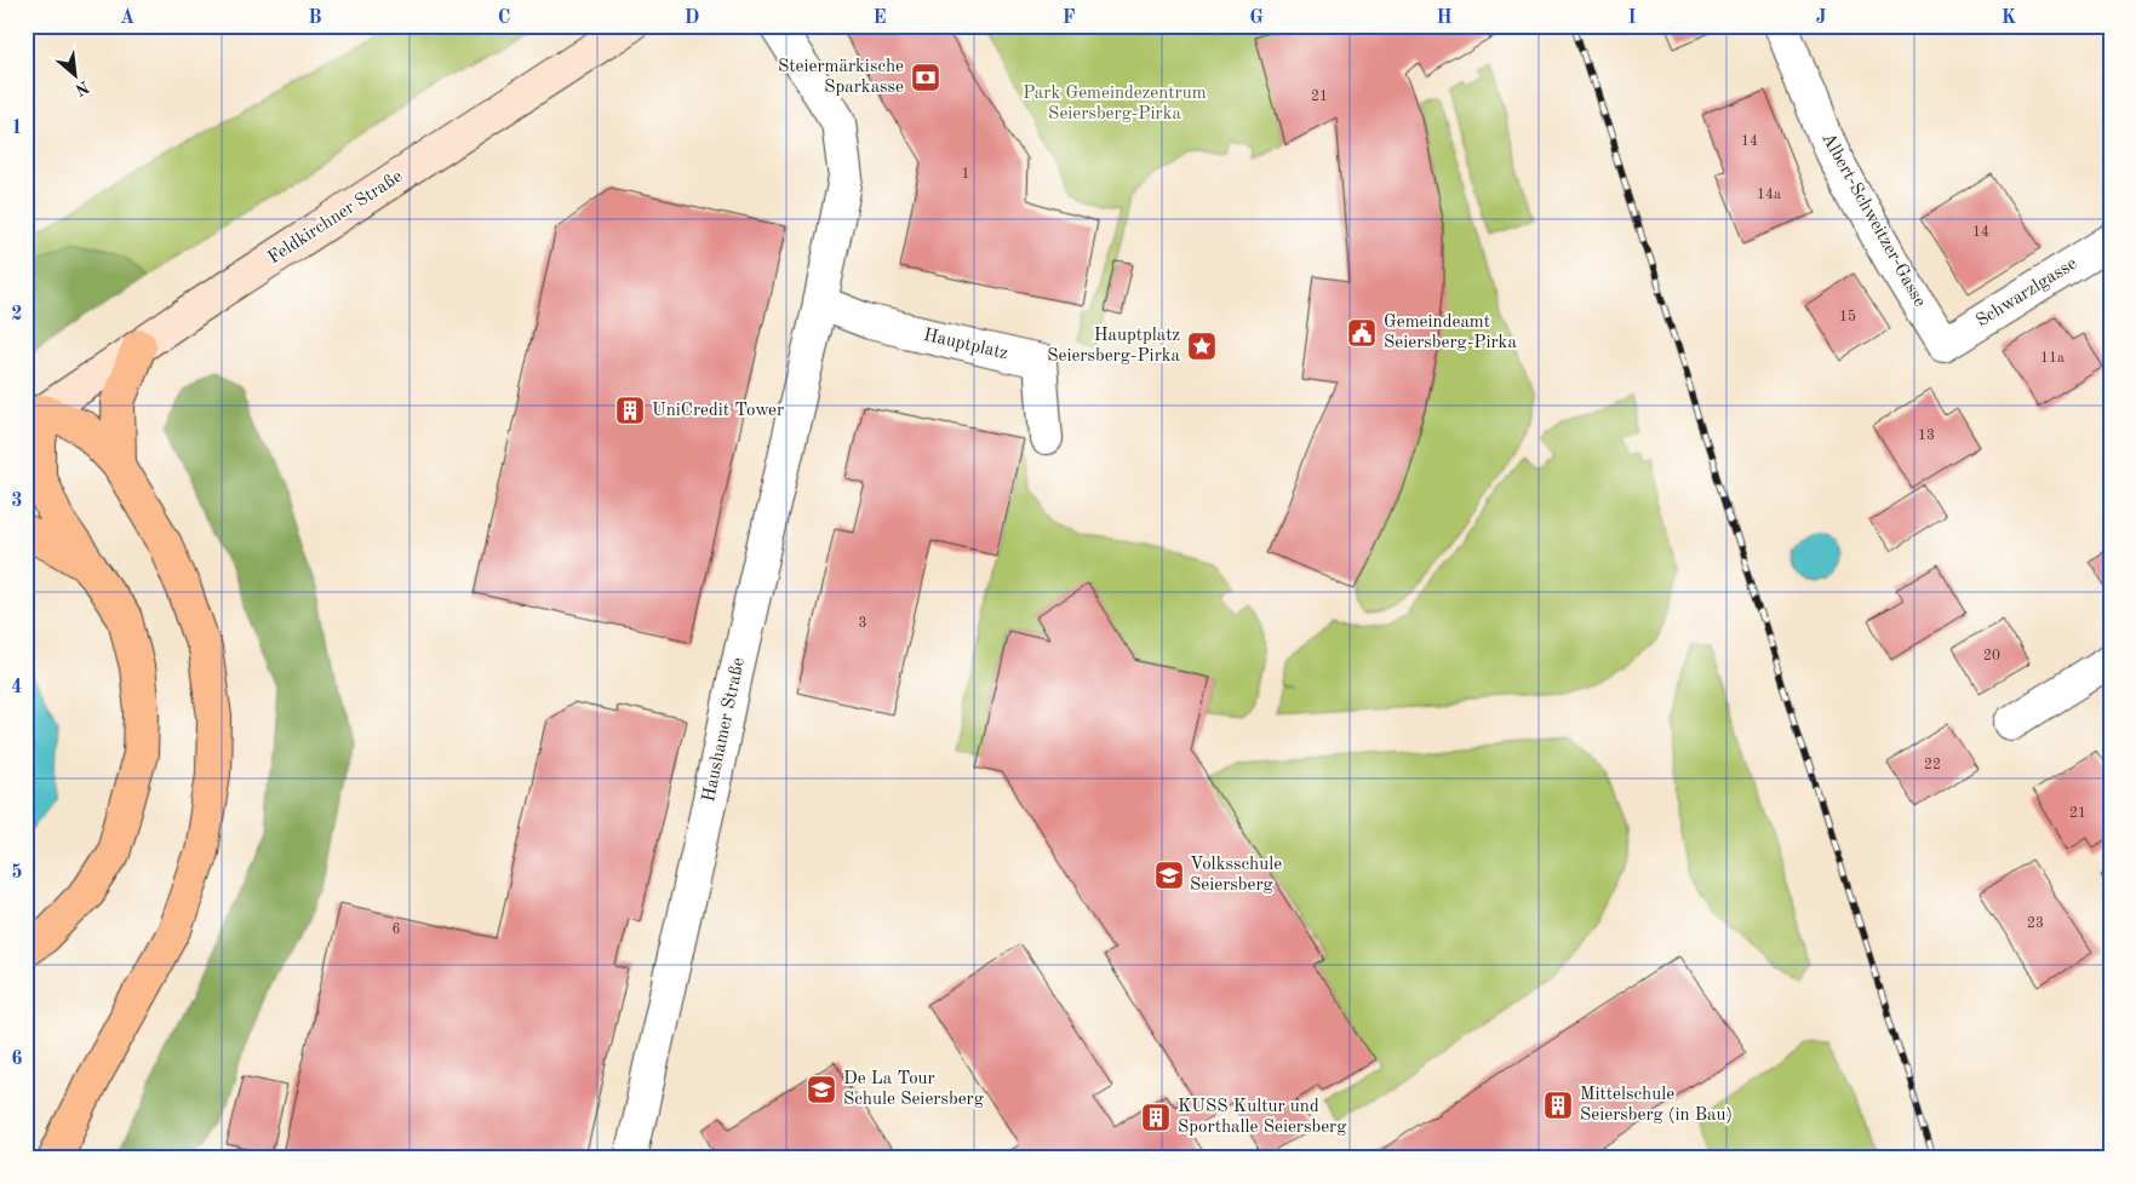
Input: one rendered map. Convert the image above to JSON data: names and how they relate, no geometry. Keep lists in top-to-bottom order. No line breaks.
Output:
{"streets":{"main road":["Feldkirchner Straße"],"street":["Albert-Schweitzer-Gasse","Schwarzlgasse","Hauptplatz","Haushamer Straße"]},"crossings":[["Albert-Schweitzer-Gasse","Schwarzlgasse"],["Hauptplatz","Haushamer Straße"]],"parks":["Park Gemeindezentrum Seiersberg-Pirka"],"places":{"bank":["Steiermärkische Sparkasse"],"public building":["Gemeindeamt Seiersberg-Pirka"],"place":["Hauptplatz Seiersberg-Pirka"],"building":["UniCredit Tower","Mittelschule Seiersberg (in Bau)","KUSS Kultur und Sporthalle Seiersberg"],"school or university":["Volksschule Seiersberg","De La Tour Schule Seiersberg"]},"house_numbers":["21","14","1","14a","14","15","11a","13","3","20","22","21","23","6"],"north":"bottom right","grid":{"columns":["A","B","C","D","E","F","G","H","I","J","K"],"rows":["1","2","3","4","5","6"]}}
